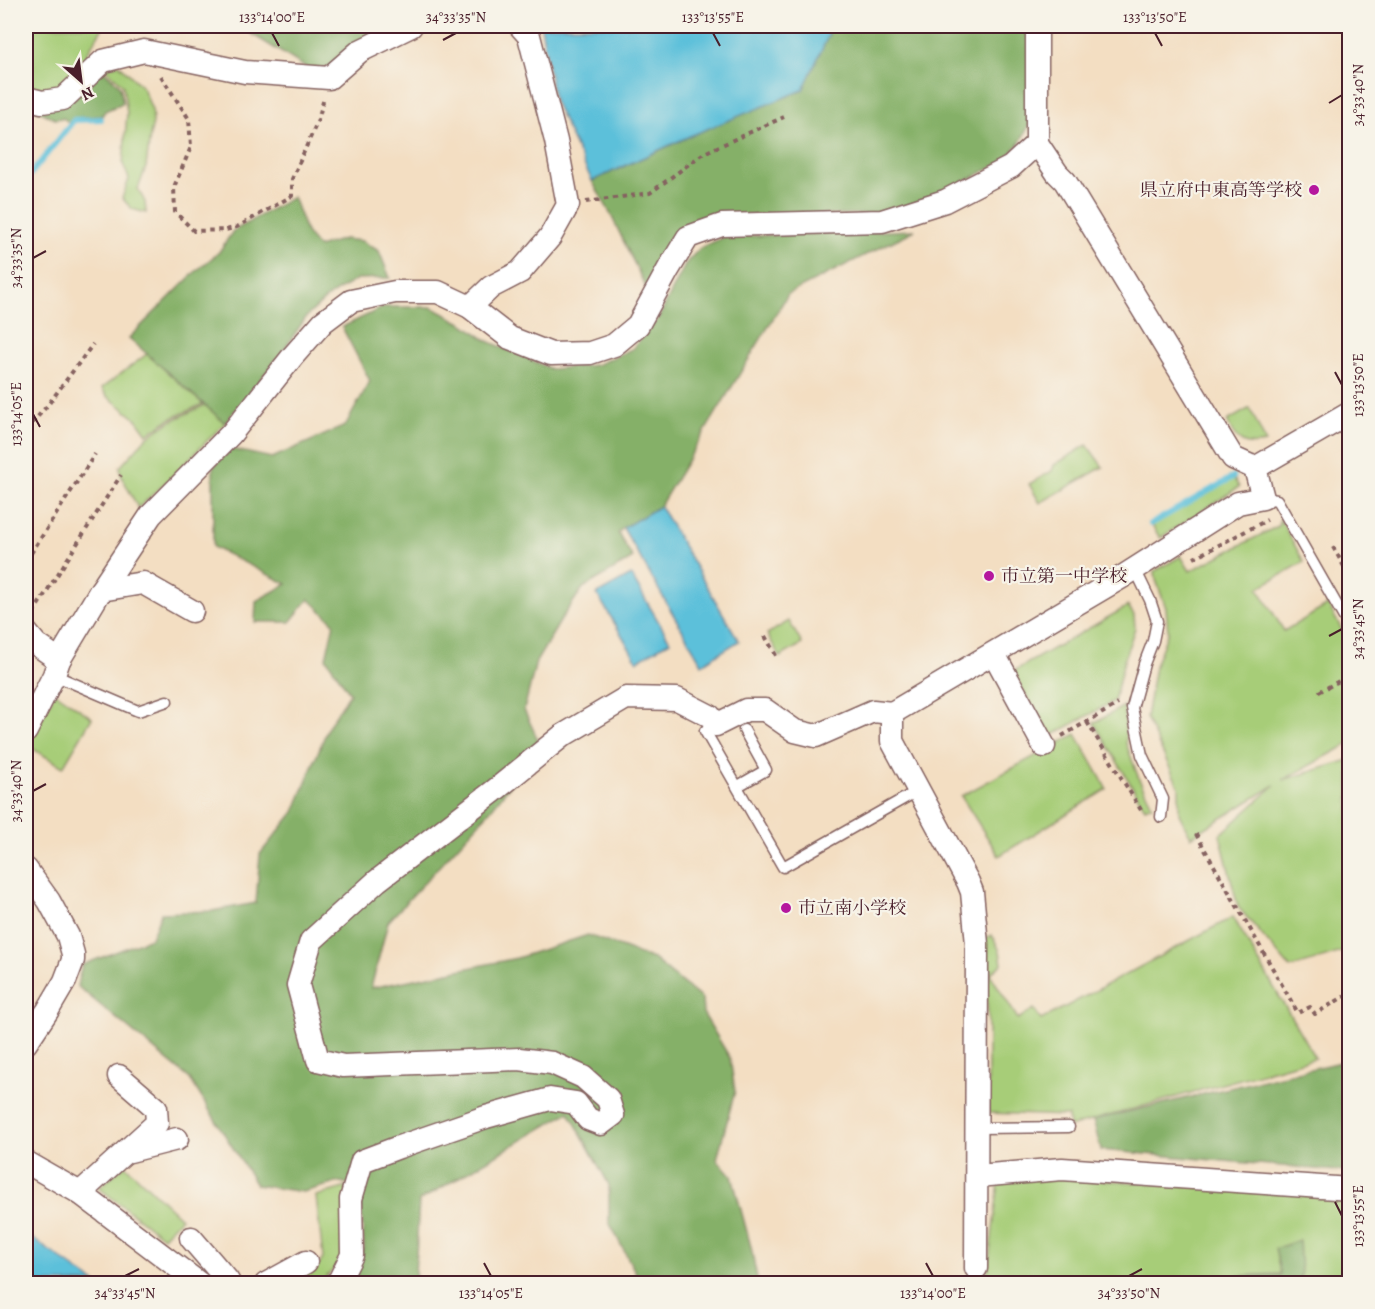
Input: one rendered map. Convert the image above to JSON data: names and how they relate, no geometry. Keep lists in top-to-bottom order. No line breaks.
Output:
{"places":["県立府中東高等学校","市立第一中学校","市立南小学校"],"north":"bottom right","coordinates":["133°14'00\"E","34°33'35\"N","133°13'55\"E","133°13'50\"E","34°33'40\"N","133°14'05\"E","34°33'45\"N","34°33'50\"N"]}
